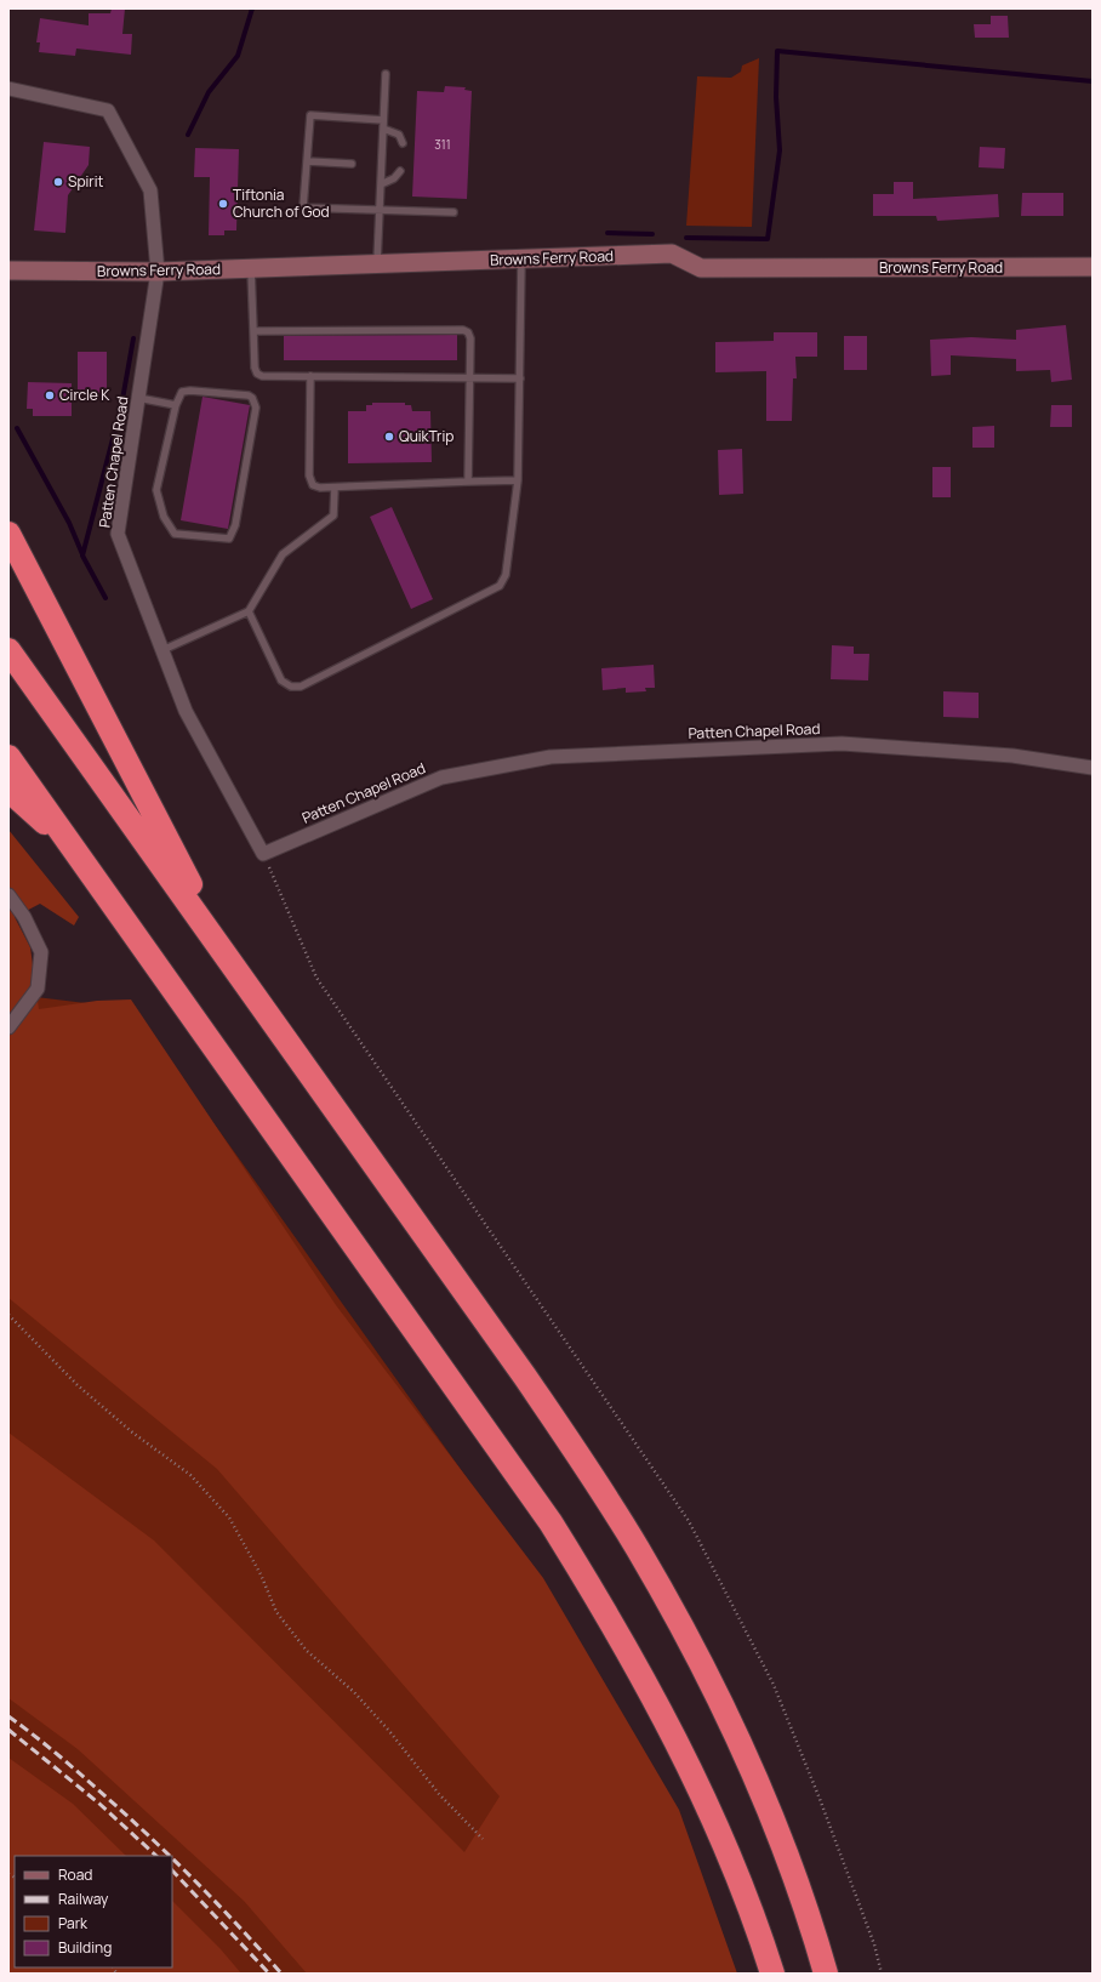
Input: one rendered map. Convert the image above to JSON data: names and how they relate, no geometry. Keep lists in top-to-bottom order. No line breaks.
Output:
{"streets":{"street":["Browns Ferry Road","Patten Chapel Road"]},"crossings":[["Browns Ferry Road","Patten Chapel Road"]],"places":["Spirit","Tiftonia Church of God","Circle K","QuikTrip"],"house_numbers":["311"],"legend":["Road","Railway","Park","Building"]}
